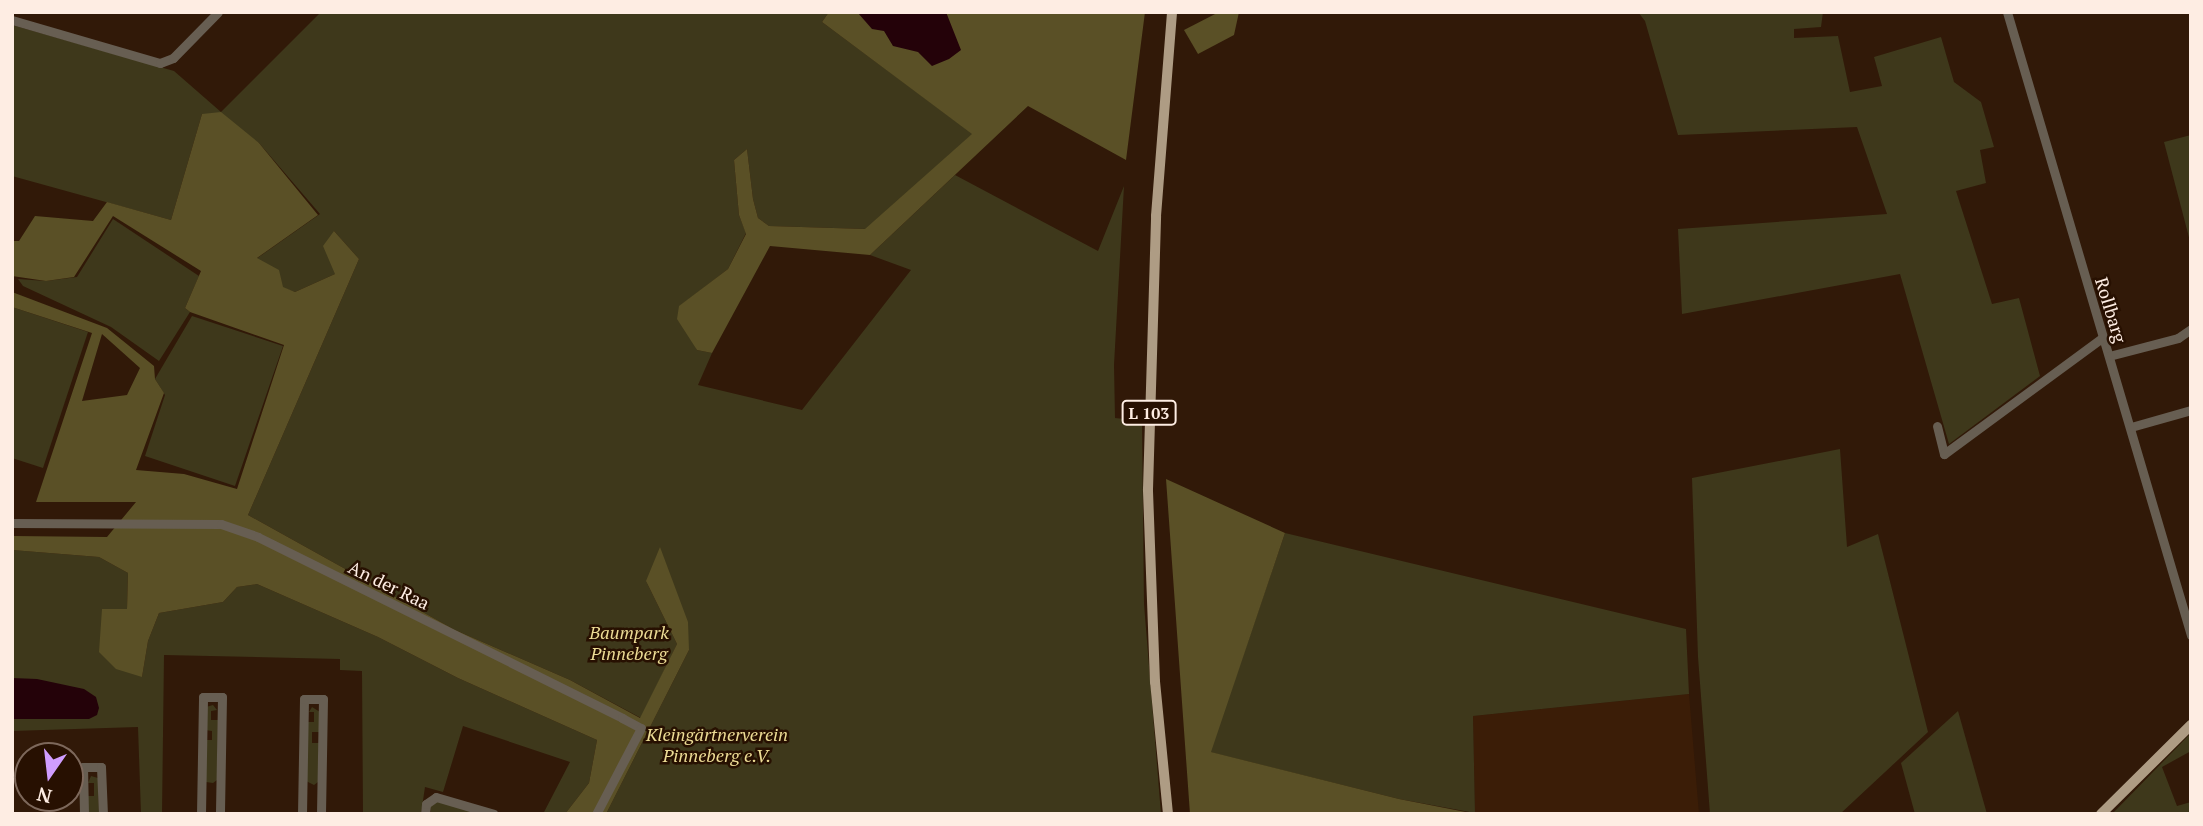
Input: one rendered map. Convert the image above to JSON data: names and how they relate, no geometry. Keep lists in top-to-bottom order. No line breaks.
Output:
{"streets":{"main road":["L 103"],"street":["Rollbarg","An der Raa"]},"parks":["Baumpark Pinneberg","Kleingärtnerverein Pinneberg e.V."],"north":"bottom"}
